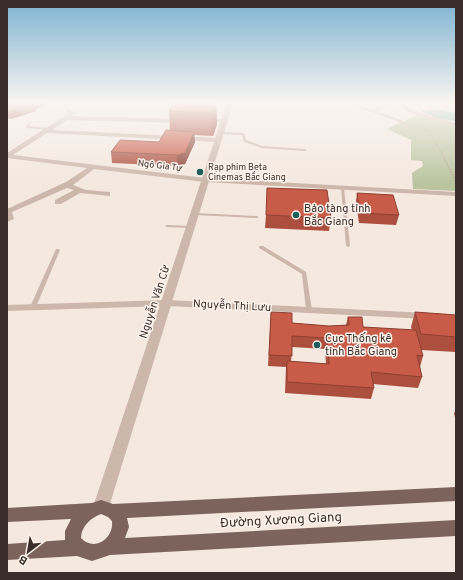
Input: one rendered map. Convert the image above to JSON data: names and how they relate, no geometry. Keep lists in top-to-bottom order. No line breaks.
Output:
{"streets":{"main road":["Đường Xương Giang"],"street":["Ngô Gia Tự","Nguyễn Văn Cừ","Nguyễn Thị Lưu"]},"crossings":[["Ngô Gia Tự","Nguyễn Văn Cừ"],["Nguyễn Văn Cừ","Nguyễn Thị Lưu"],["Nguyễn Văn Cừ","Đường Xương Giang"]],"places":["Rạp phim Beta Cinemas Bắc Giang","Bảo tàng tỉnh Bắc Giang","Cục Thống kê tỉnh Bắc Giang"],"north":"bottom left"}
